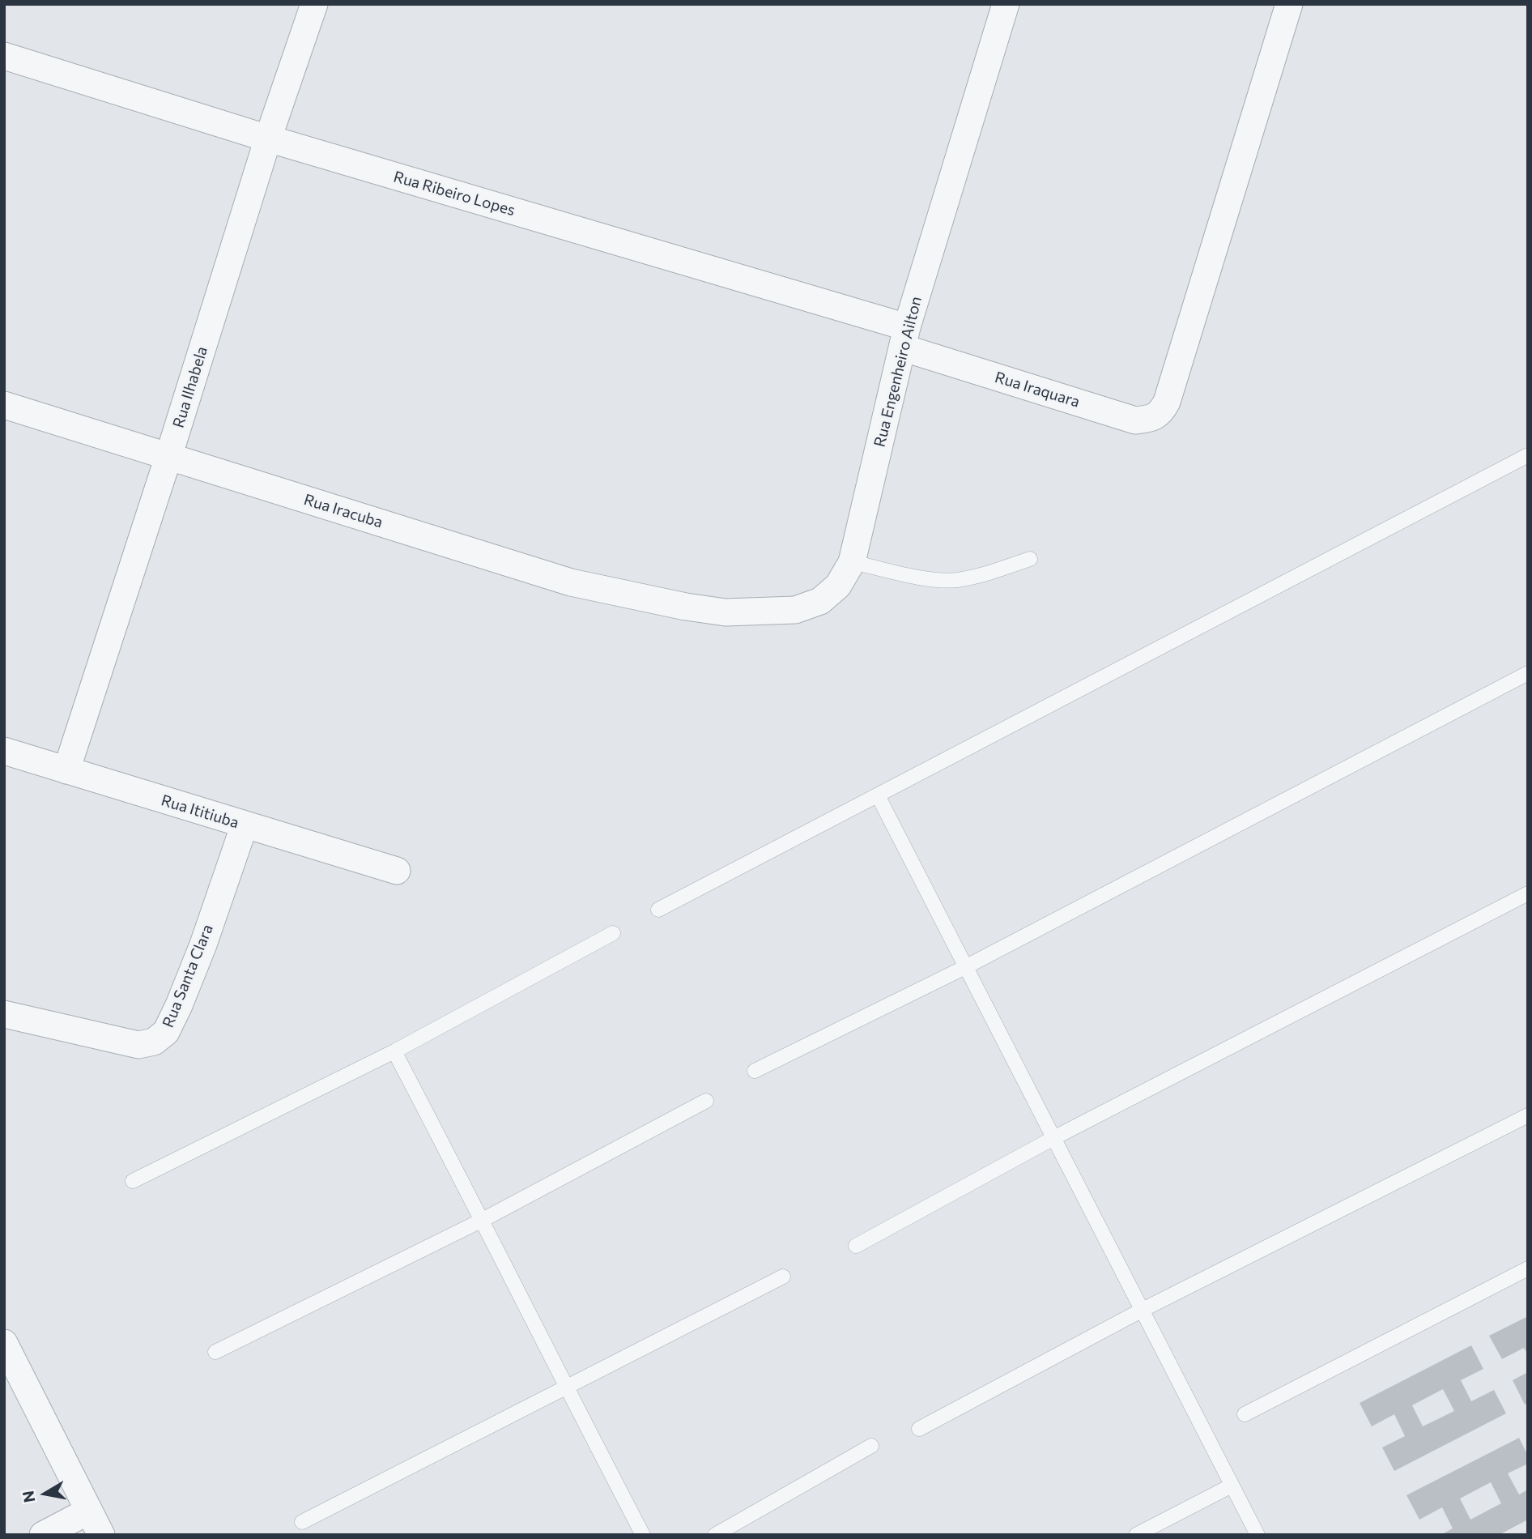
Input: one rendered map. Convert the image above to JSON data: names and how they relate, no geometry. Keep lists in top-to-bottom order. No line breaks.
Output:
{"streets":{"street":["Rua Ribeiro Lopes","Rua Engenheiro Ailton","Rua Ilhabela","Rua Iraquara","Rua Iracuba","Rua Ititiuba","Rua Santa Clara"]},"crossings":[["Rua Ribeiro Lopes","Rua Engenheiro Ailton"],["Rua Ribeiro Lopes","Rua Ilhabela"],["Rua Ribeiro Lopes","Rua Iraquara"],["Rua Engenheiro Ailton","Rua Iraquara"],["Rua Engenheiro Ailton","Rua Iracuba"],["Rua Ilhabela","Rua Iracuba"],["Rua Ilhabela","Rua Ititiuba"],["Rua Ititiuba","Rua Santa Clara"]],"north":"left"}
